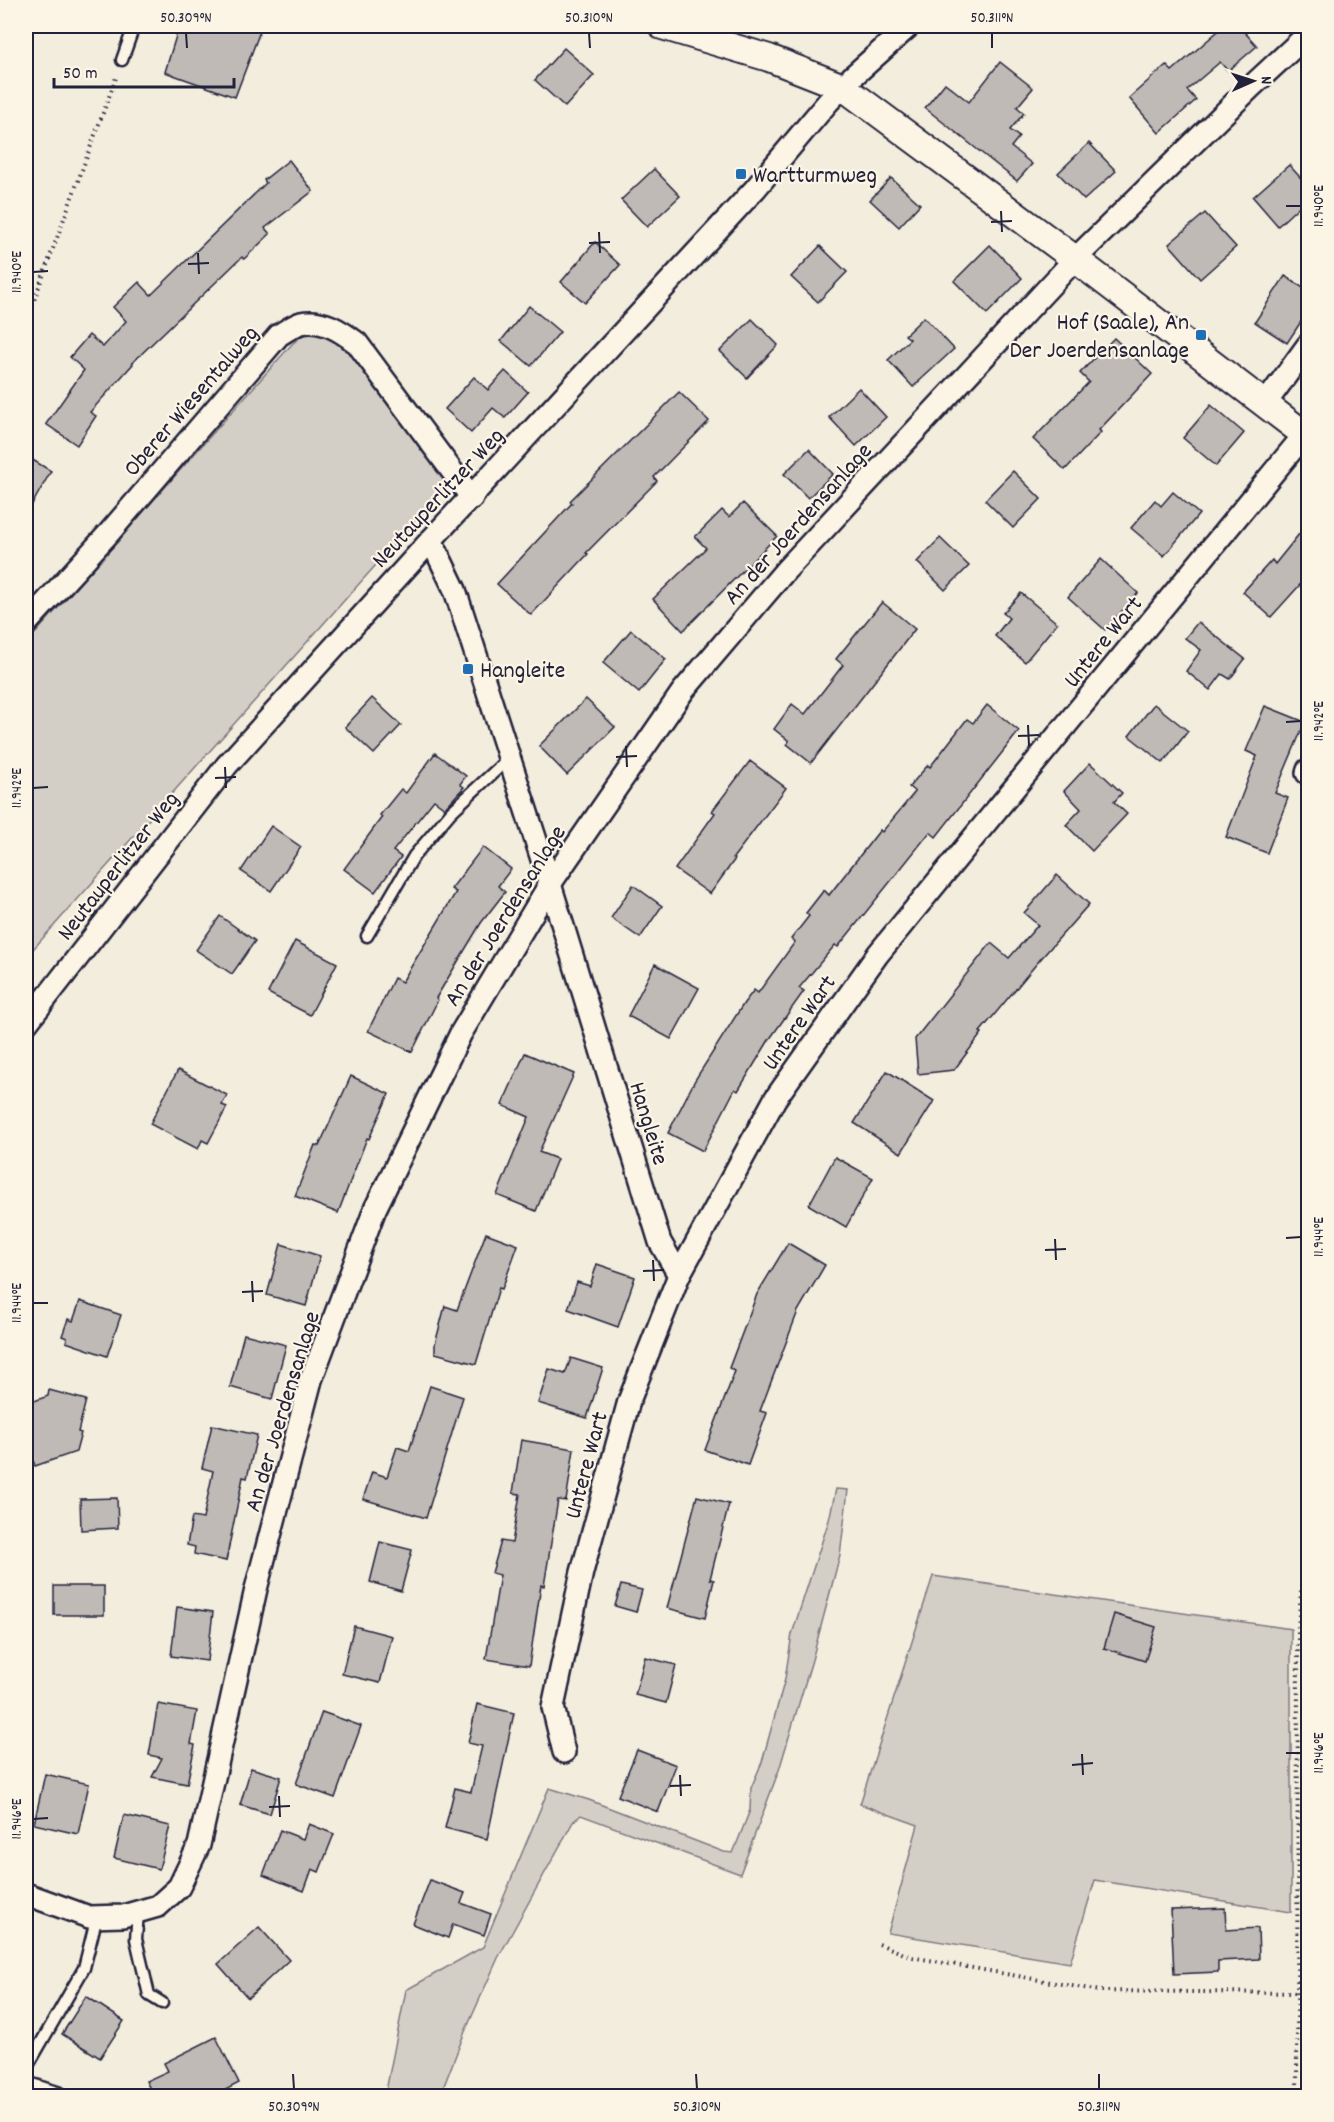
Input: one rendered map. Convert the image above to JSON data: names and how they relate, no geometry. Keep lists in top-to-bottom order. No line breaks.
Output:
{"streets":{"street":["Oberer Wiesentalweg","Neutauperlitzer Weg","An der Joerdensanlage","Untere Wart","Hangleite"]},"crossings":[["Oberer Wiesentalweg","Neutauperlitzer Weg"],["Neutauperlitzer Weg","Hangleite"],["An der Joerdensanlage","Hangleite"],["Untere Wart","Hangleite"]],"places":{"transit":["Wartturmweg","Hof (Saale), An Der Joerdensanlage","Hangleite"]},"scale_bar":"50 m","north":"right","coordinates":["50.309°N","50.310°N","50.311°N","11.940°E","11.942°E","11.944°E","11.946°E"]}
